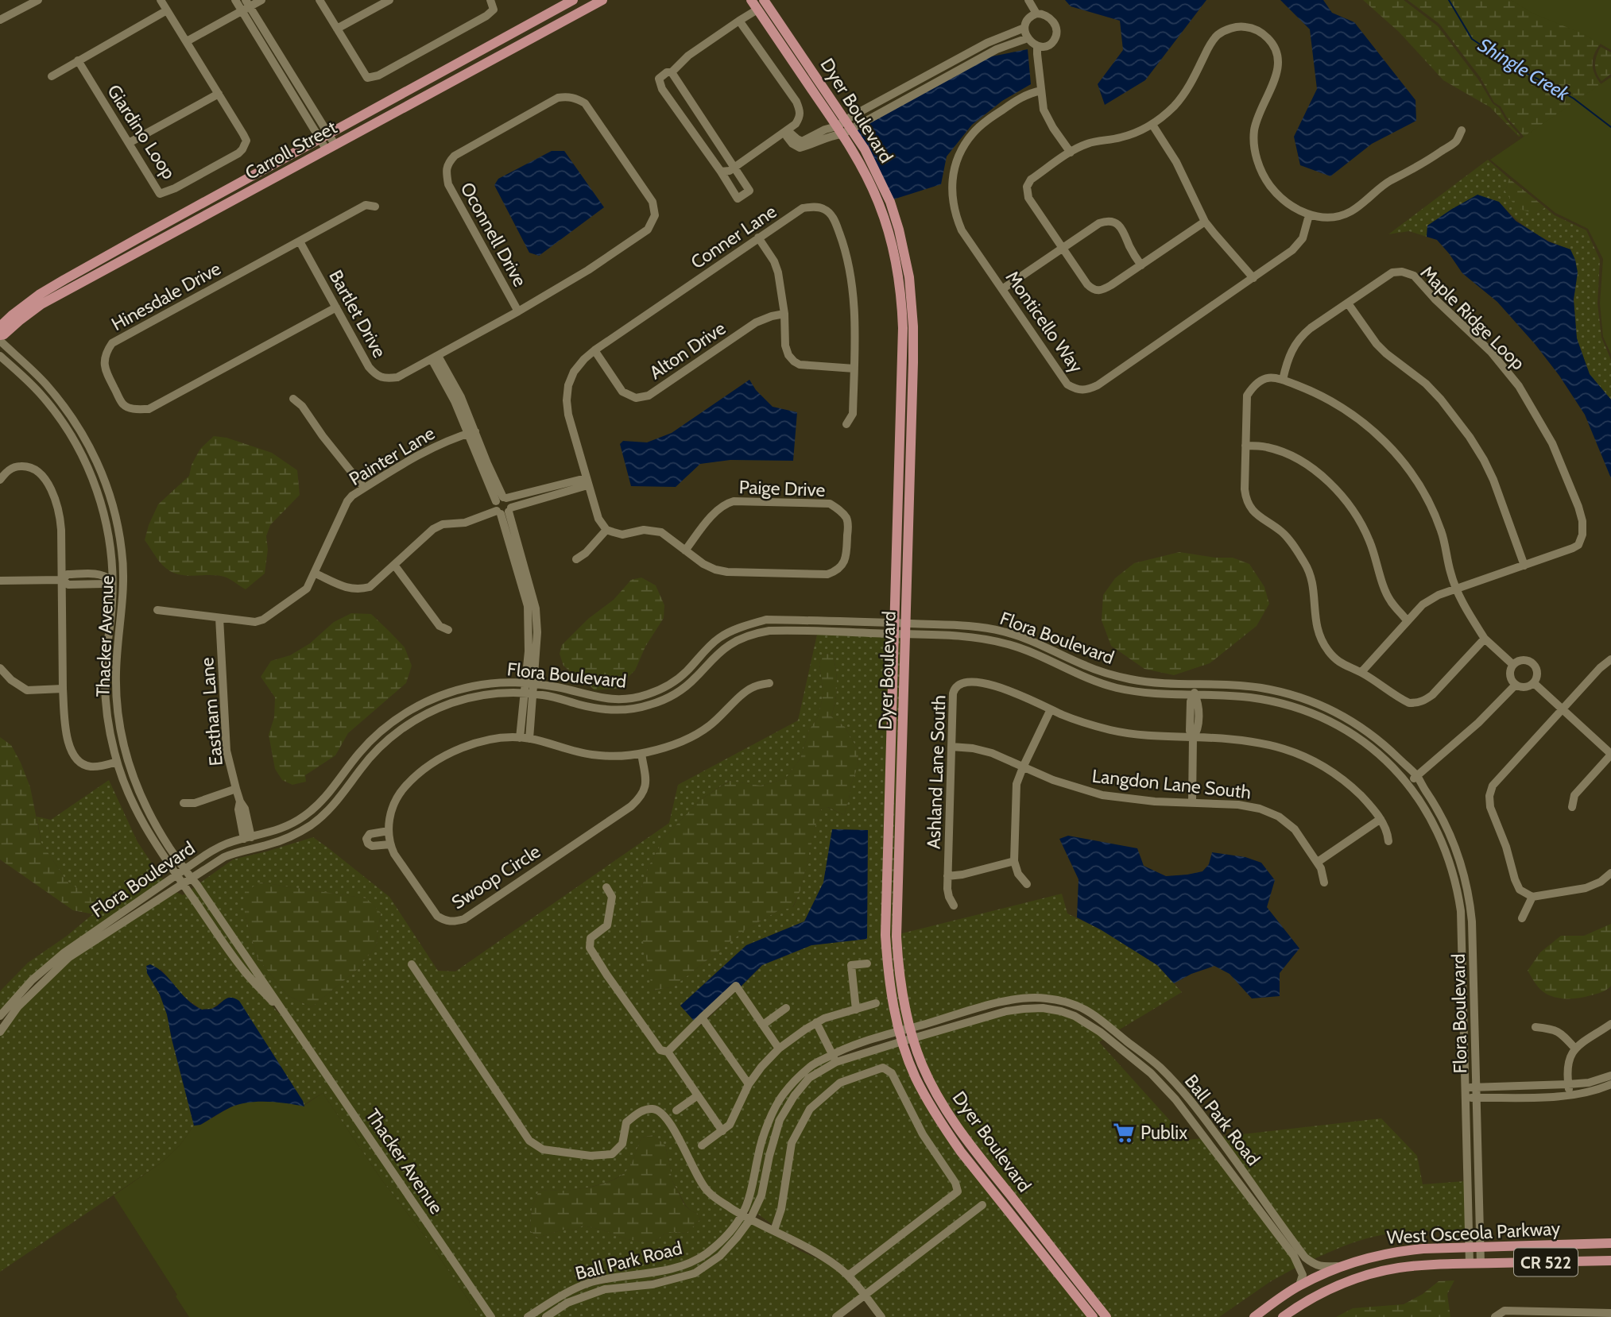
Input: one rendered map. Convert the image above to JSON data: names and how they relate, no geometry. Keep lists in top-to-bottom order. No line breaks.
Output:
{"streets":{"main road":["Dyer Boulevard","Carroll Street","West Osceola Parkway","CR 522"],"street":["Giardino Loop","Oconnell Drive","Conner Lane","Hinesdale Drive","Bartlet Drive","Maple Ridge Loop","Monticello Way","Alton Drive","Painter Lane","Paige Drive","Thacker Avenue","Flora Boulevard","Eastham Lane","Ashland Lane South","Langdon Lane South","Swoop Circle","Ball Park Road"]},"crossings":[["Dyer Boulevard","Flora Boulevard"],["Dyer Boulevard","Ball Park Road"],["Oconnell Drive","Bartlet Drive"],["Conner Lane","Alton Drive"],["Hinesdale Drive","Bartlet Drive"],["Painter Lane","Eastham Lane"],["Thacker Avenue","Flora Boulevard"],["Flora Boulevard","Eastham Lane"],["Flora Boulevard","West Osceola Parkway"],["Ashland Lane South","Langdon Lane South"],["Ball Park Road","West Osceola Parkway"]],"water":["Shingle Creek"],"places":{"supermarket":["Publix"]}}
